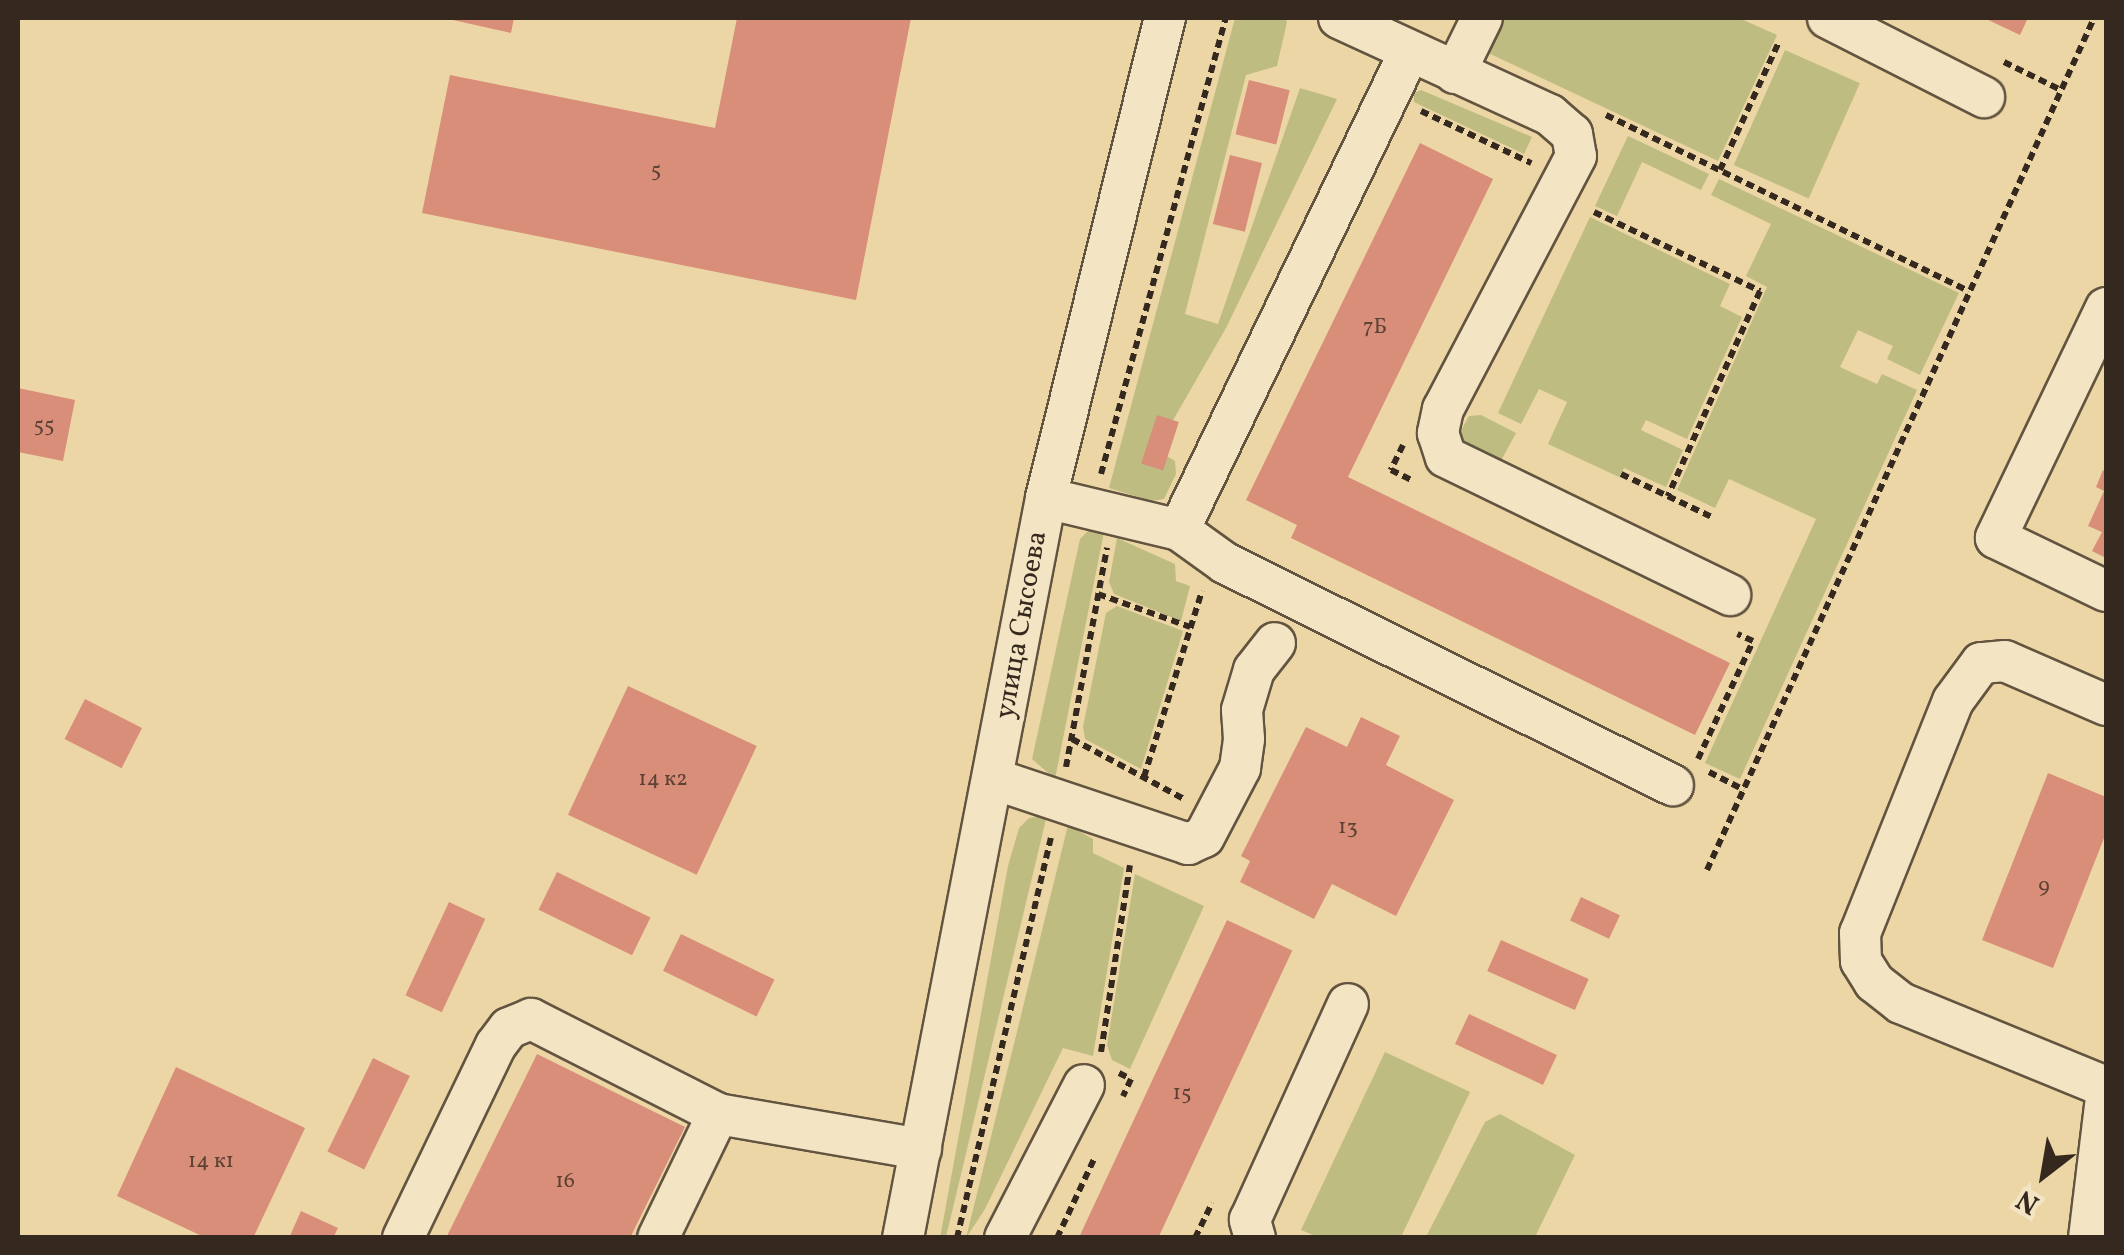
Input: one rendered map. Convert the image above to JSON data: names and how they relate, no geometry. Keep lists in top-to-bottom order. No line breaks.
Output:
{"streets":{"street":["улица Сысоева"]},"house_numbers":["5","7Б","55","14 к2","13","9","15","14 к1","16"],"north":"bottom left"}
